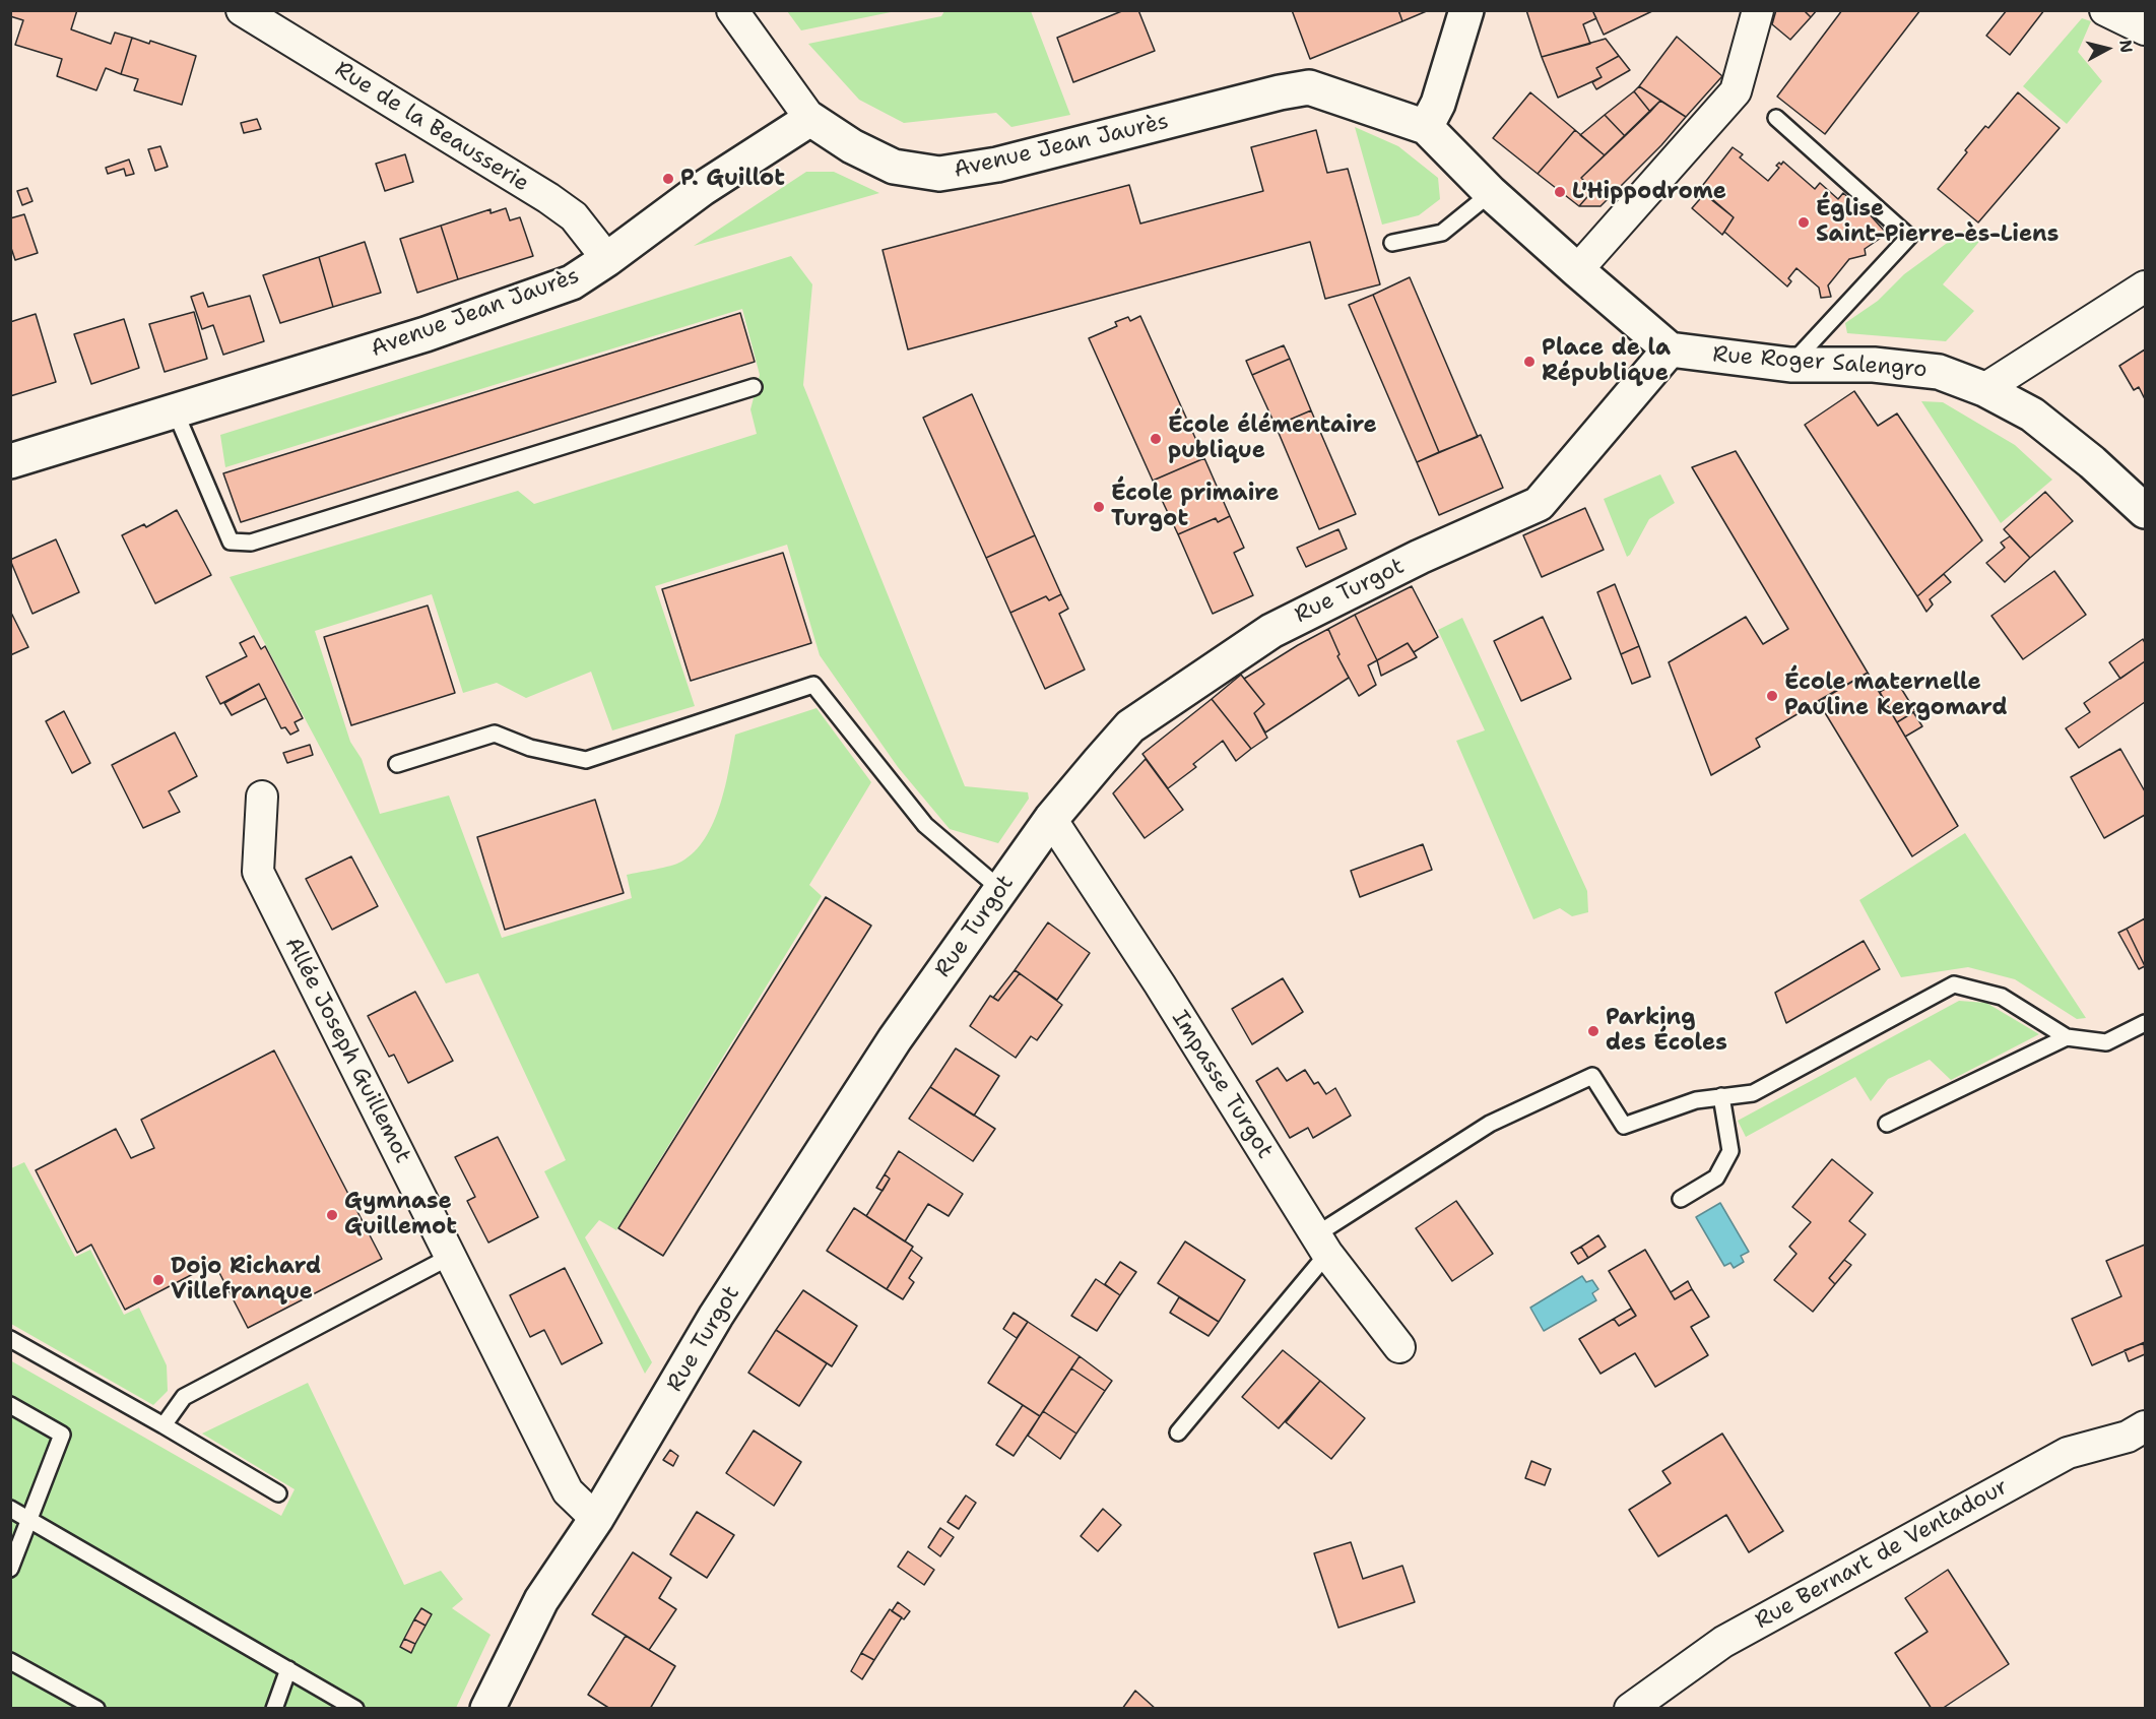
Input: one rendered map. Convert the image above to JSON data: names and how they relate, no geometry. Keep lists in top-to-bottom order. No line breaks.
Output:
{"streets":{"main road":["Avenue Jean Jaurès","Rue Roger Salengro","Rue Turgot"],"street":["Rue de la Beausserie","Allée Joseph Guillemot","Impasse Turgot","Rue Bernart de Ventadour"]},"crossings":[["Rue de la Beausserie","Avenue Jean Jaurès"],["Rue Roger Salengro","Rue Turgot"],["Rue Turgot","Allée Joseph Guillemot"],["Rue Turgot","Impasse Turgot"]],"places":["P. Guillot","L'Hippodrome","Église Saint-Pierre-ès-Liens","Place de la République","École élémentaire publique","École primaire Turgot","École maternelle Pauline Kergomard","Parking des Écoles","Gymnase Guillemot","Dojo Richard Villefranque"],"north":"right"}
